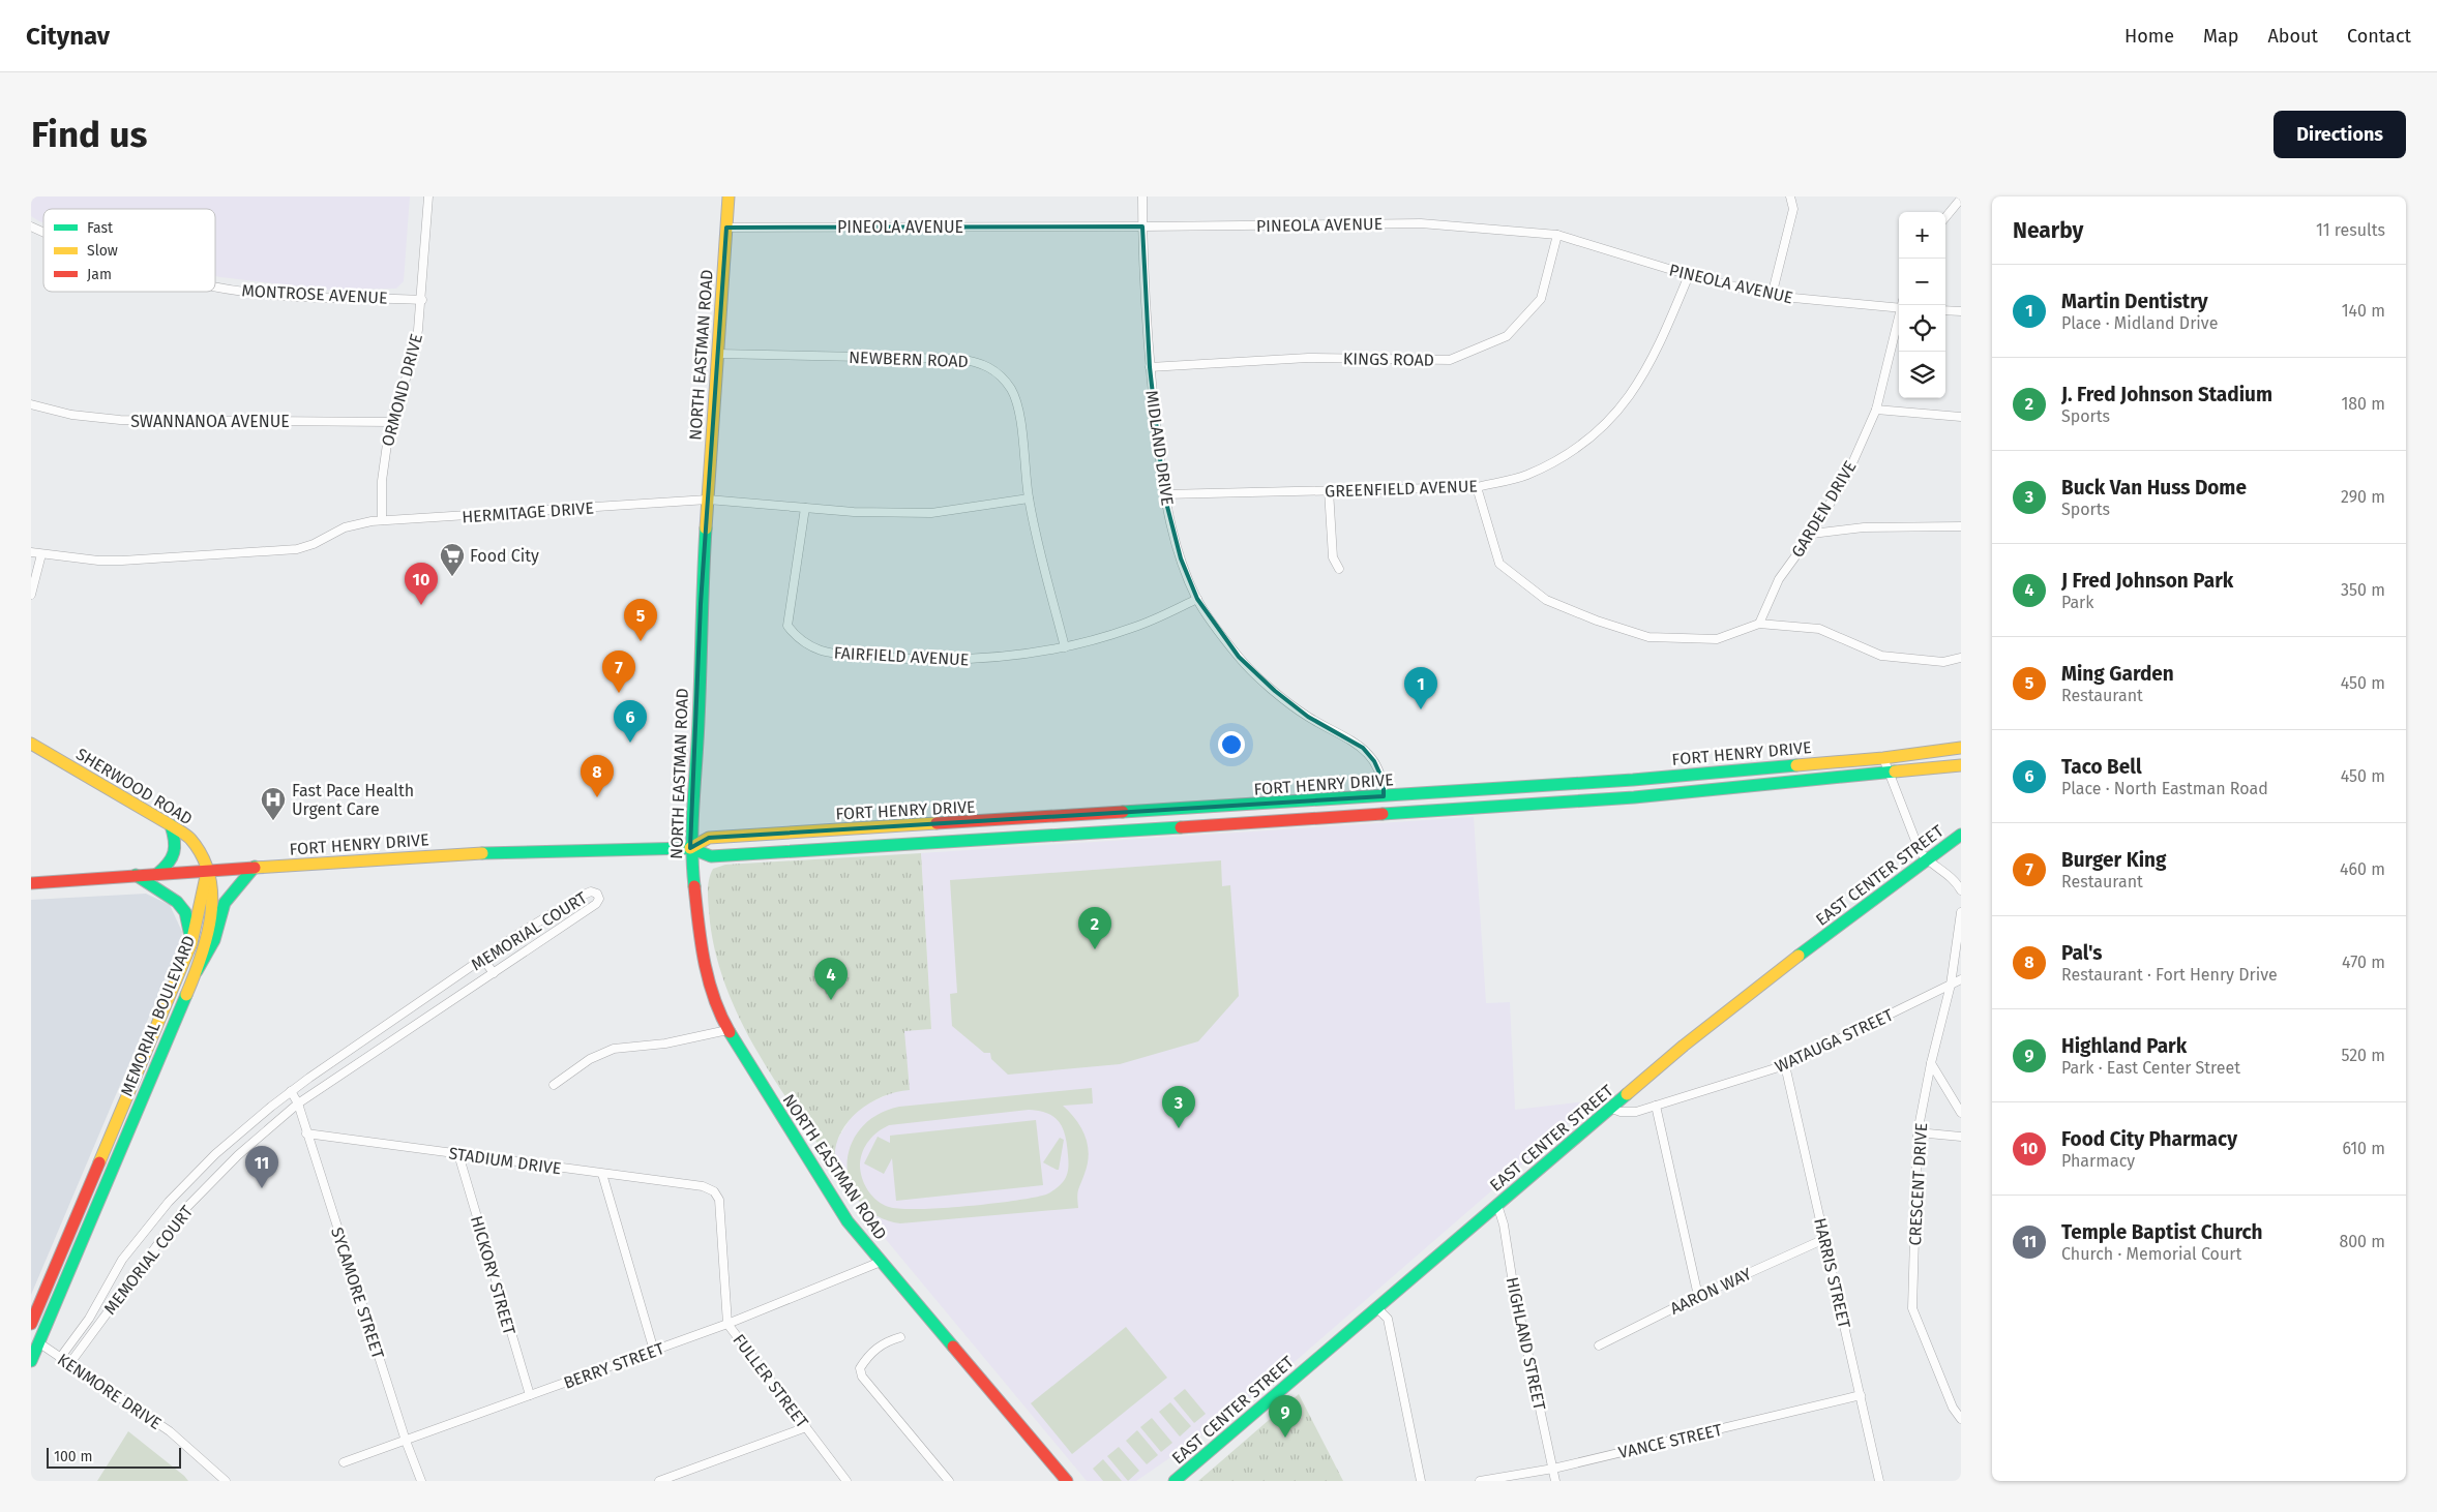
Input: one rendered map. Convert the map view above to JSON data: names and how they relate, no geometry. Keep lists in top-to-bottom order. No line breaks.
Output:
{"streets":{"main road":["NORTH EASTMAN ROAD","FORT HENRY DRIVE","SHERWOOD ROAD","EAST CENTER STREET","MEMORIAL BOULEVARD"],"street":["PINEOLA AVENUE","MONTROSE AVENUE","NEWBERN ROAD","KINGS ROAD","ORMOND DRIVE","SWANNANOA AVENUE","MIDLAND DRIVE","GREENFIELD AVENUE","GARDEN DRIVE","HERMITAGE DRIVE","FAIRFIELD AVENUE","MEMORIAL COURT","WATAUGA STREET","STADIUM DRIVE","CRESCENT DRIVE","HARRIS STREET","HICKORY STREET","AARON WAY","SYCAMORE STREET","HIGHLAND STREET","BERRY STREET","FULLER STREET","KENMORE DRIVE","VANCE STREET"]},"crossings":[["PINEOLA AVENUE","NORTH EASTMAN ROAD"],["PINEOLA AVENUE","KINGS ROAD"],["PINEOLA AVENUE","MIDLAND DRIVE"],["PINEOLA AVENUE","GREENFIELD AVENUE"],["MONTROSE AVENUE","ORMOND DRIVE"],["NORTH EASTMAN ROAD","NEWBERN ROAD"],["NORTH EASTMAN ROAD","HERMITAGE DRIVE"],["NORTH EASTMAN ROAD","FORT HENRY DRIVE"],["NORTH EASTMAN ROAD","BERRY STREET"],["NEWBERN ROAD","HERMITAGE DRIVE"],["NEWBERN ROAD","FAIRFIELD AVENUE"],["KINGS ROAD","MIDLAND DRIVE"],["ORMOND DRIVE","SWANNANOA AVENUE"],["ORMOND DRIVE","HERMITAGE DRIVE"],["MIDLAND DRIVE","GREENFIELD AVENUE"],["MIDLAND DRIVE","FAIRFIELD AVENUE"],["MIDLAND DRIVE","FORT HENRY DRIVE"],["HERMITAGE DRIVE","FAIRFIELD AVENUE"],["FORT HENRY DRIVE","SHERWOOD ROAD"],["FORT HENRY DRIVE","MEMORIAL BOULEVARD"],["SHERWOOD ROAD","MEMORIAL BOULEVARD"],["EAST CENTER STREET","WATAUGA STREET"],["EAST CENTER STREET","HIGHLAND STREET"],["MEMORIAL COURT","SYCAMORE STREET"],["MEMORIAL COURT","KENMORE DRIVE"],["MEMORIAL BOULEVARD","KENMORE DRIVE"],["WATAUGA STREET","CRESCENT DRIVE"],["WATAUGA STREET","HARRIS STREET"],["STADIUM DRIVE","HICKORY STREET"],["STADIUM DRIVE","SYCAMORE STREET"],["STADIUM DRIVE","FULLER STREET"],["HARRIS STREET","AARON WAY"],["HARRIS STREET","VANCE STREET"],["HICKORY STREET","BERRY STREET"],["SYCAMORE STREET","BERRY STREET"],["HIGHLAND STREET","VANCE STREET"],["BERRY STREET","FULLER STREET"]],"places":{"supermarket":["Food City"],"hospital":["Fast Pace Health Urgent Care"]},"legend":["Fast","Slow","Jam"],"scale_bar":"100 m","page":{"header":"Citynav","nav":["Home","Map","About","Contact"],"buttons":"Directions","title":"Find us","heading":["Nearby","11 results"],"map_buttons":["+","−"],"list":[{"mark":"1","name":"Martin Dentistry","note":"Place · Midland Drive","value":"140 m"},{"mark":"2","name":"J. Fred Johnson Stadium","note":"Sports","value":"180 m"},{"mark":"3","name":"Buck Van Huss Dome","note":"Sports","value":"290 m"},{"mark":"4","name":"J Fred Johnson Park","note":"Park","value":"350 m"},{"mark":"5","name":"Ming Garden","note":"Restaurant","value":"450 m"},{"mark":"6","name":"Taco Bell","note":"Place · North Eastman Road","value":"450 m"},{"mark":"7","name":"Burger King","note":"Restaurant","value":"460 m"},{"mark":"8","name":"Pal's","note":"Restaurant · Fort Henry Drive","value":"470 m"},{"mark":"9","name":"Highland Park","note":"Park · East Center Street","value":"520 m"},{"mark":"10","name":"Food City Pharmacy","note":"Pharmacy","value":"610 m"},{"mark":"11","name":"Temple Baptist Church","note":"Church · Memorial Court","value":"800 m"}],"pins":["10","5","7","1","6","8","2","4","3","11","9"],"scale":"100 m"}}
